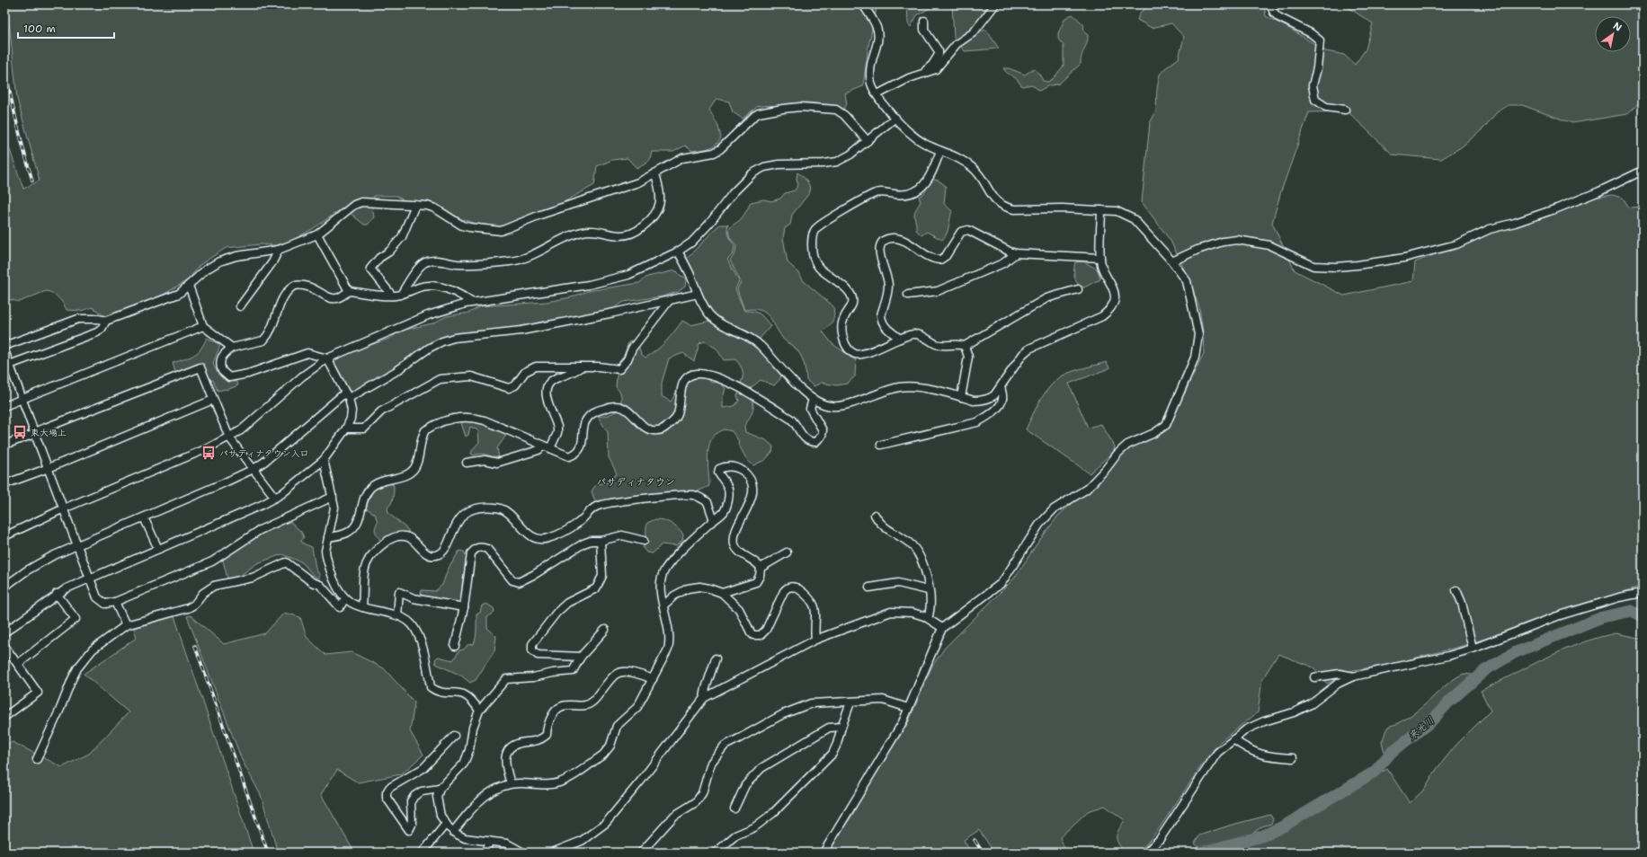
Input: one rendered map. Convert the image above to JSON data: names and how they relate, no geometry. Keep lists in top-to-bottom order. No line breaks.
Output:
{"districts":["パサディナタウン"],"water":["来光川"],"places":{"bus stop":["東大場上","パサディナタウン入口"]},"scale_bar":"100 m","north":"top right"}
